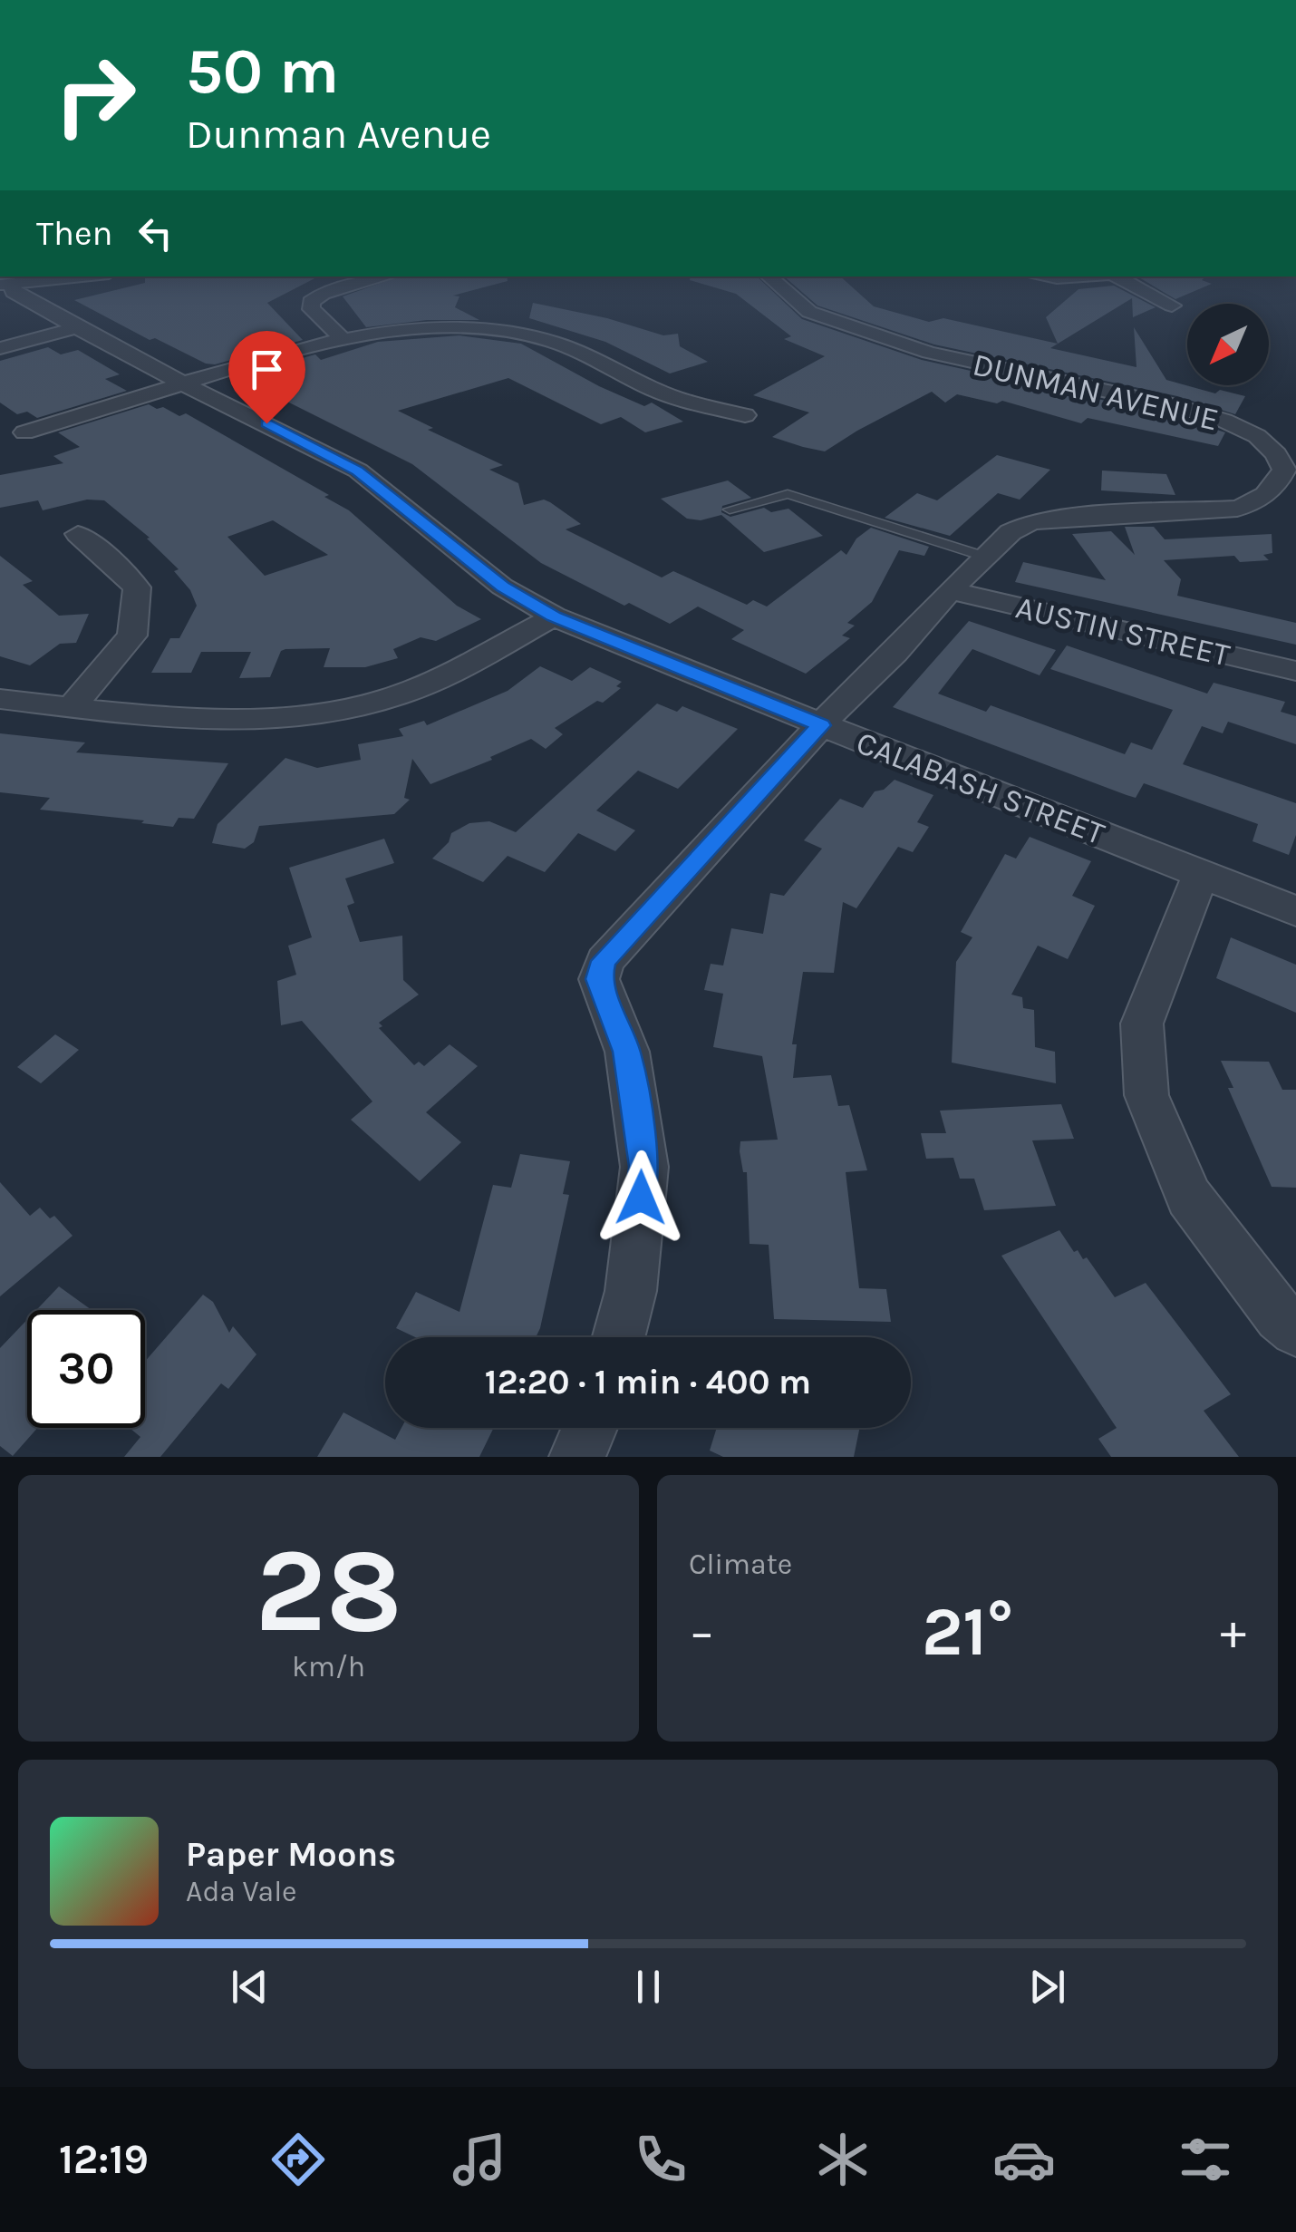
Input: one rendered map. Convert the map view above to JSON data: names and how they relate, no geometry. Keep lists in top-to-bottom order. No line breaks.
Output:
{"streets":{"street":["DUNMAN AVENUE","AUSTIN STREET","CALABASH STREET"]},"crossings":[["DUNMAN AVENUE","AUSTIN STREET"],["DUNMAN AVENUE","CALABASH STREET"]],"north":"bottom left","page":{"turn":["50 m","Dunman Avenue"],"then":"Then","limit":"30","trip":"12:20 · 1 min · 400 m","tile":[["28","km/h"],"Climate"],"heat":["−","21°","+"],"song":["Paper Moons","Ada Vale"],"tabs":"12:19"}}
